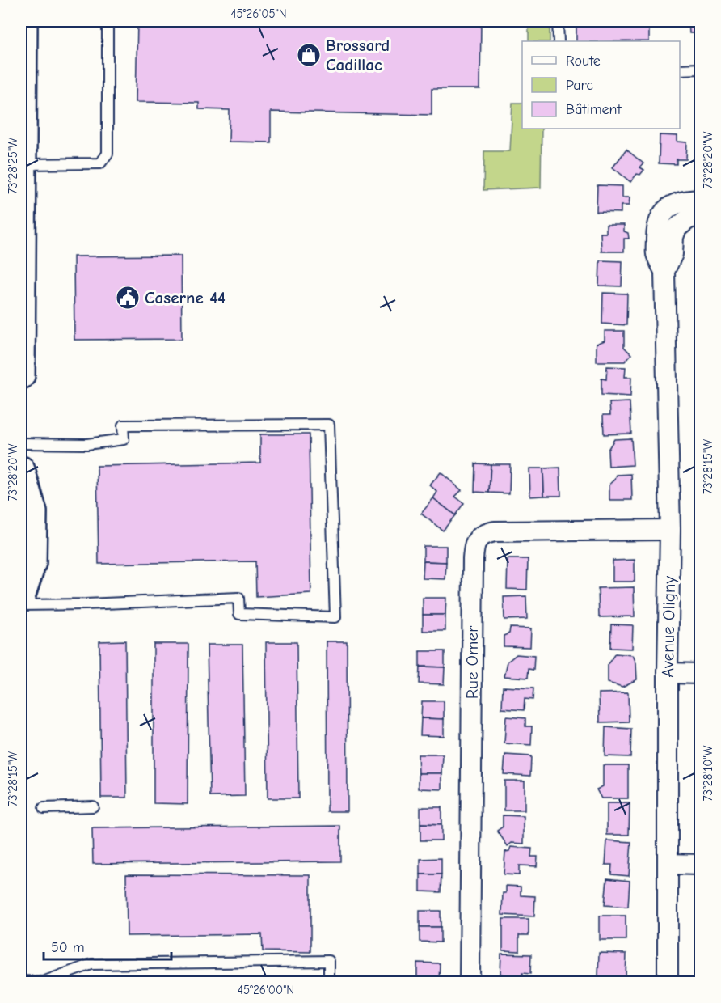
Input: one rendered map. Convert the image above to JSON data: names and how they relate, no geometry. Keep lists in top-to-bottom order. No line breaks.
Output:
{"streets":{"street":["Avenue Oligny","Rue Omer"]},"crossings":[["Avenue Oligny","Rue Omer"]],"places":{"shop":["Brossard Cadillac"],"public building":["Caserne 44"]},"legend":["Route","Parc","Bâtiment"],"scale_bar":"50 m","coordinates":["45°26'05\"N","73°28'20\"W","73°28'25\"W","73°28'15\"W","73°28'10\"W","45°26'00\"N"]}
